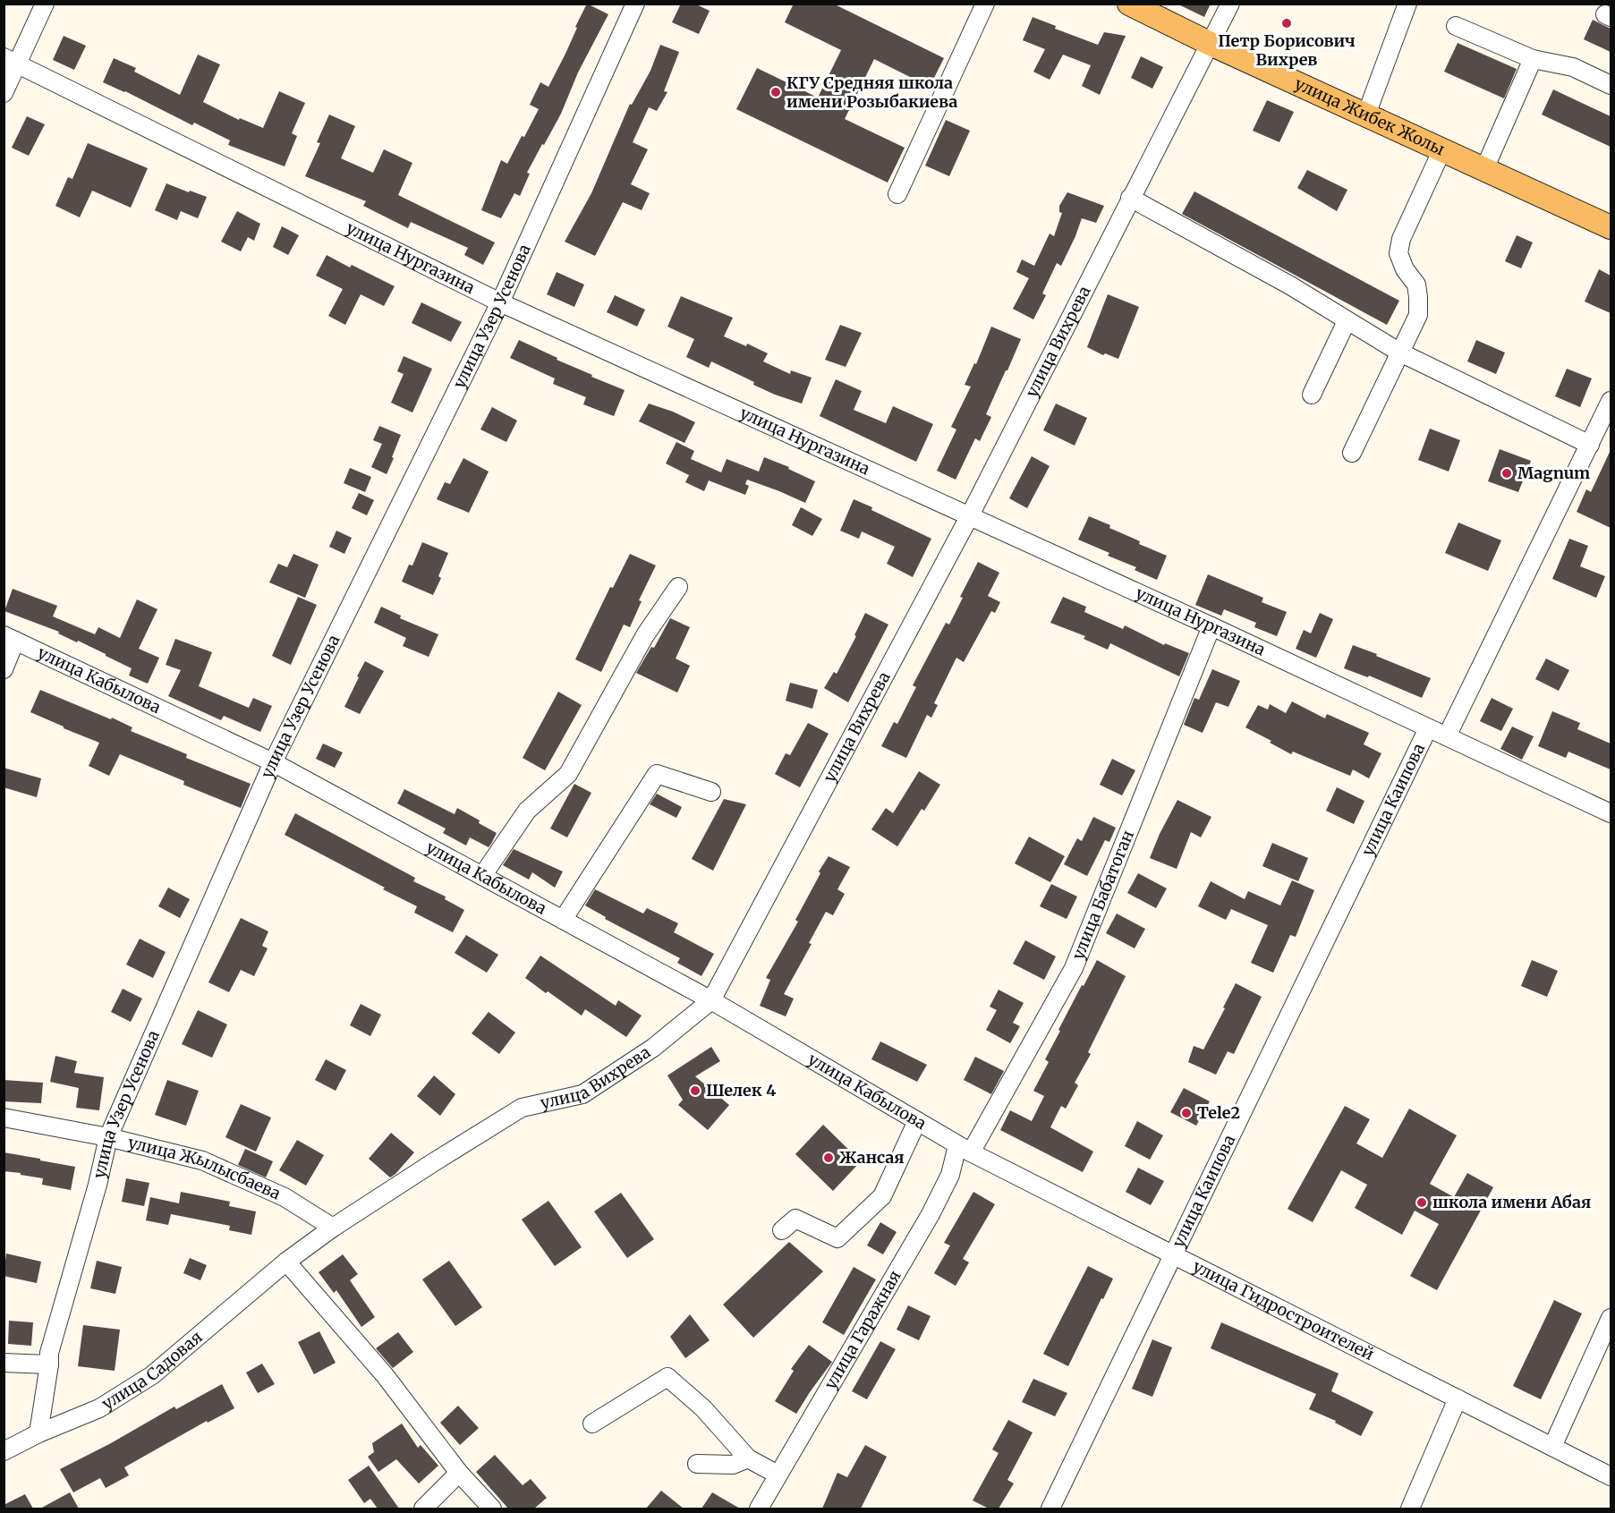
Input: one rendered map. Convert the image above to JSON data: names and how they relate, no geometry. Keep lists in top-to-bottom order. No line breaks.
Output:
{"streets":{"main road":["улица Жибек Жолы"],"street":["улица Нургазина","улица Узер Усенова","улица Вихрева","улица Кабылова","улица Каипова","улица Бабатоган","улица Жылысбаева","улица Гидростроителей","улица Гаражная","улица Садовая"]},"crossings":[["улица Жибек Жолы","улица Вихрева"],["улица Нургазина","улица Узер Усенова"],["улица Нургазина","улица Вихрева"],["улица Нургазина","улица Каипова"],["улица Нургазина","улица Бабатоган"],["улица Узер Усенова","улица Кабылова"],["улица Узер Усенова","улица Жылысбаева"],["улица Узер Усенова","улица Садовая"],["улица Вихрева","улица Кабылова"],["улица Вихрева","улица Жылысбаева"],["улица Вихрева","улица Садовая"],["улица Кабылова","улица Бабатоган"],["улица Кабылова","улица Гидростроителей"],["улица Кабылова","улица Гаражная"],["улица Каипова","улица Гидростроителей"],["улица Бабатоган","улица Гидростроителей"],["улица Бабатоган","улица Гаражная"],["улица Гидростроителей","улица Гаражная"]],"places":["Петр Борисович Вихрев","КГУ Средняя школа имени Розыбакиева","Magnum","Шелек 4","Tele2","Жансая","школа имени Абая"]}
